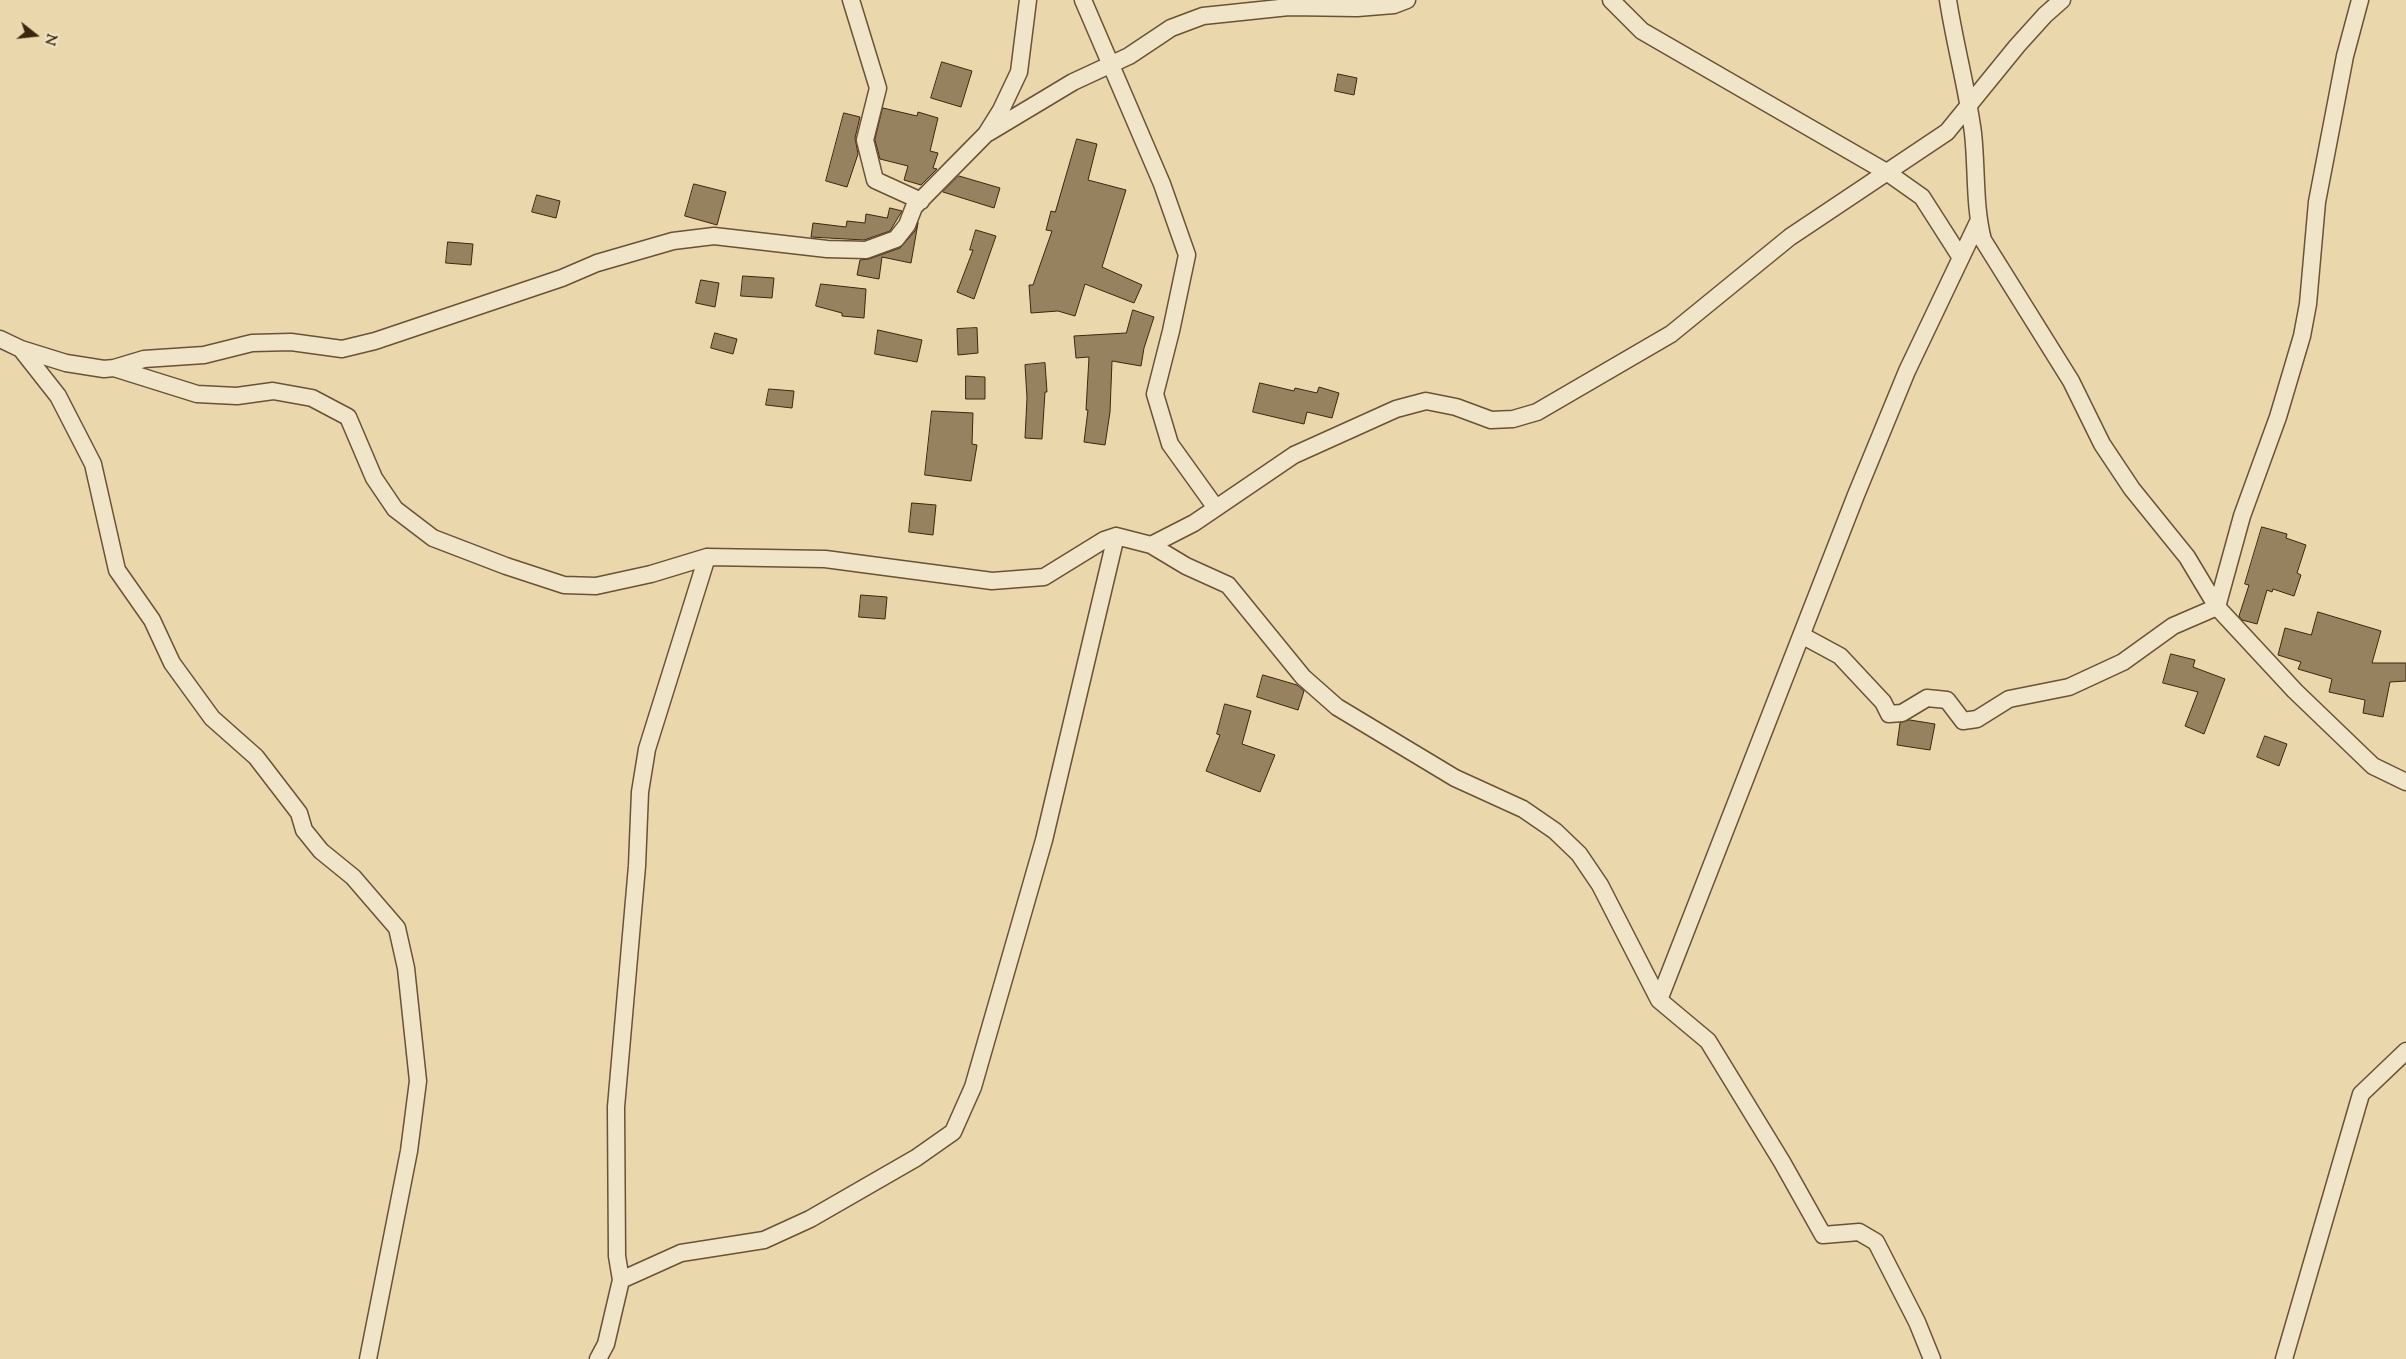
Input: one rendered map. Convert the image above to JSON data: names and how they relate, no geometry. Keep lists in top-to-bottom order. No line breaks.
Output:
{"north":"right"}
